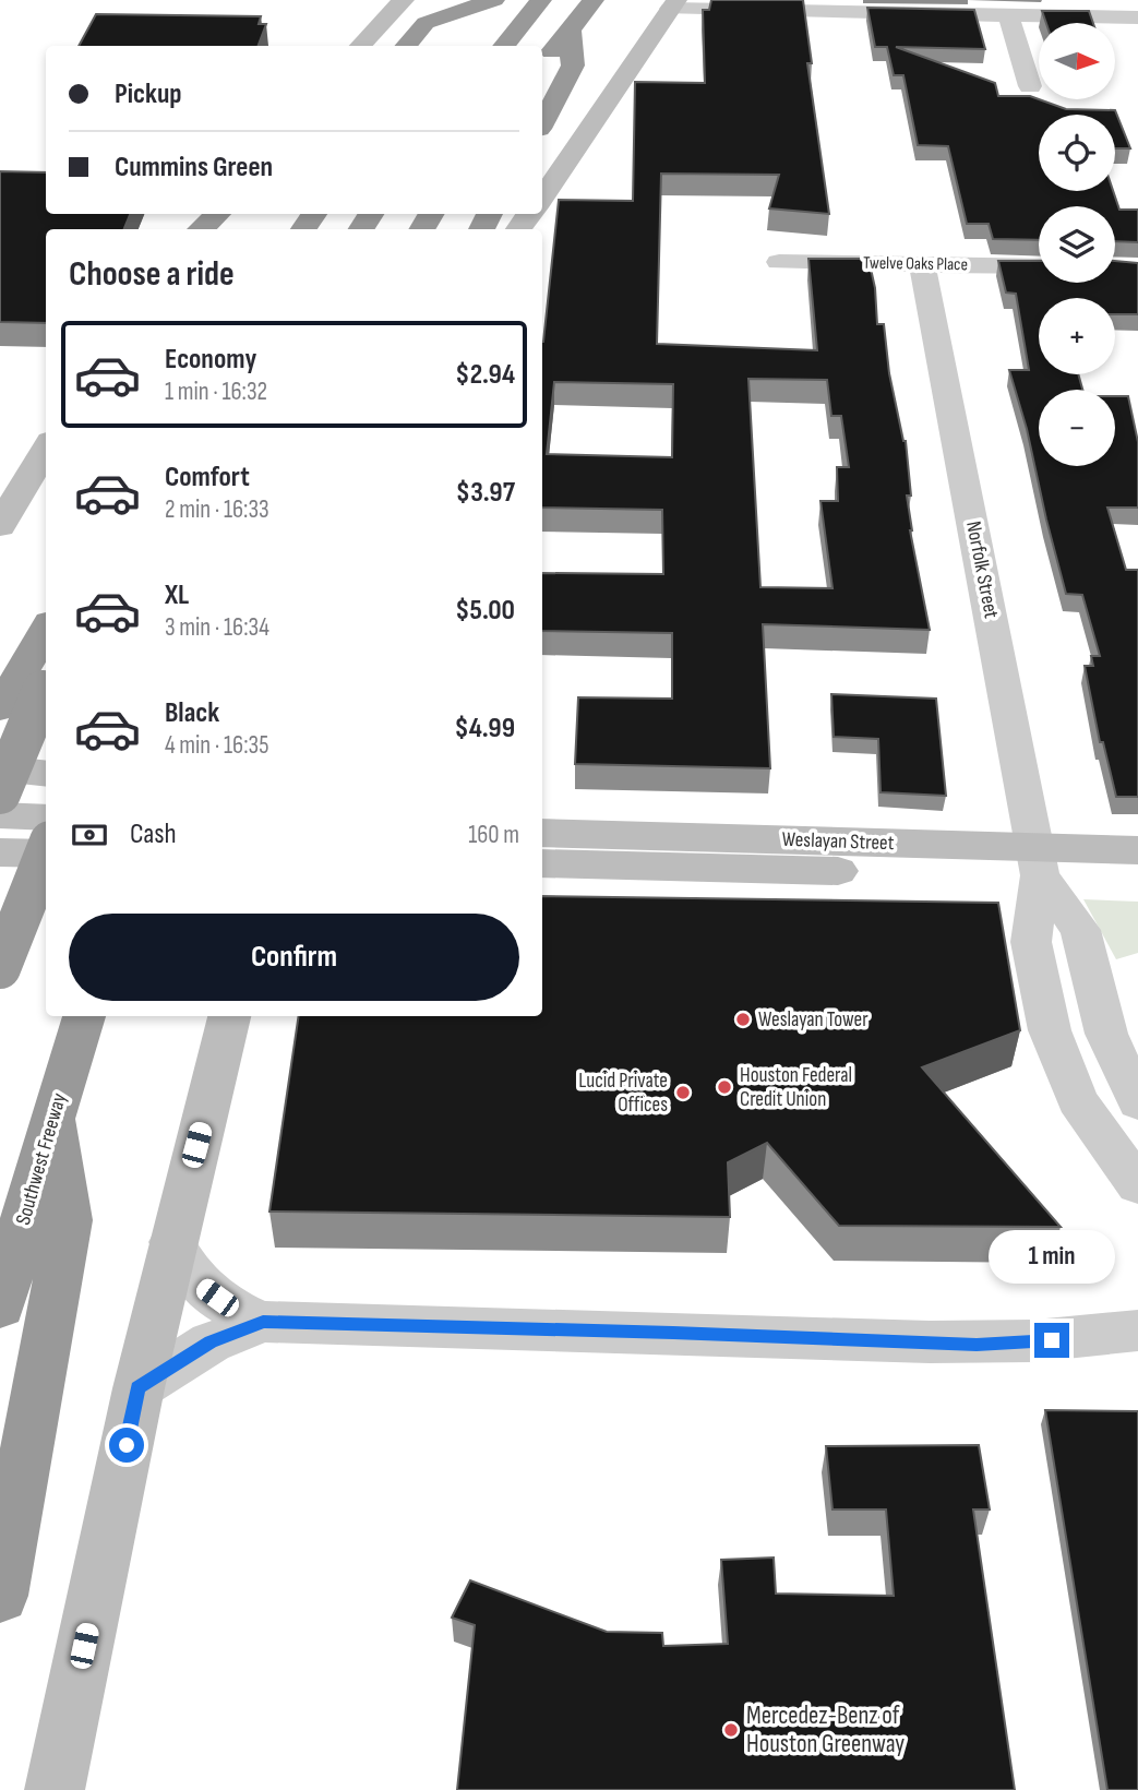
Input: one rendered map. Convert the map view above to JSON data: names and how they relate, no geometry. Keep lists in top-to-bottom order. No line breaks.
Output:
{"streets":{"highway":["Southwest Freeway"],"main road":["Weslayan Street"],"street":["Twelve Oaks Place","Norfolk Street"]},"crossings":[["Twelve Oaks Place","Norfolk Street"],["Norfolk Street","Weslayan Street"]],"places":["Weslayan Tower","Houston Federal Credit Union","Lucid Private Offices","Mercedez-Benz of Houston Greenway"],"north":"right","page":{"map_buttons":["+","−"],"banner":["Pickup","Cummins Green"],"heading":"Choose a ride","list":[{"name":"Economy","note":"1 min · 16:32","value":"$2.94"},{"name":"Comfort","note":"2 min · 16:33","value":"$3.97"},{"name":"XL","note":"3 min · 16:34","value":"$5.00"},{"name":"Black","note":"4 min · 16:35","value":"$4.99"}],"pay":["Cash","160 m"],"buttons":"Confirm","bubble":"1 min"}}
